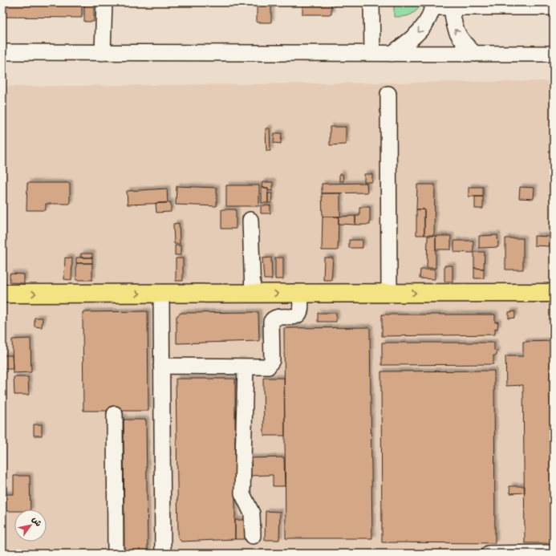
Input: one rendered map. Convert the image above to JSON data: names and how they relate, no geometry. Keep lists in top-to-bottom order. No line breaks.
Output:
{"north":"top right"}
